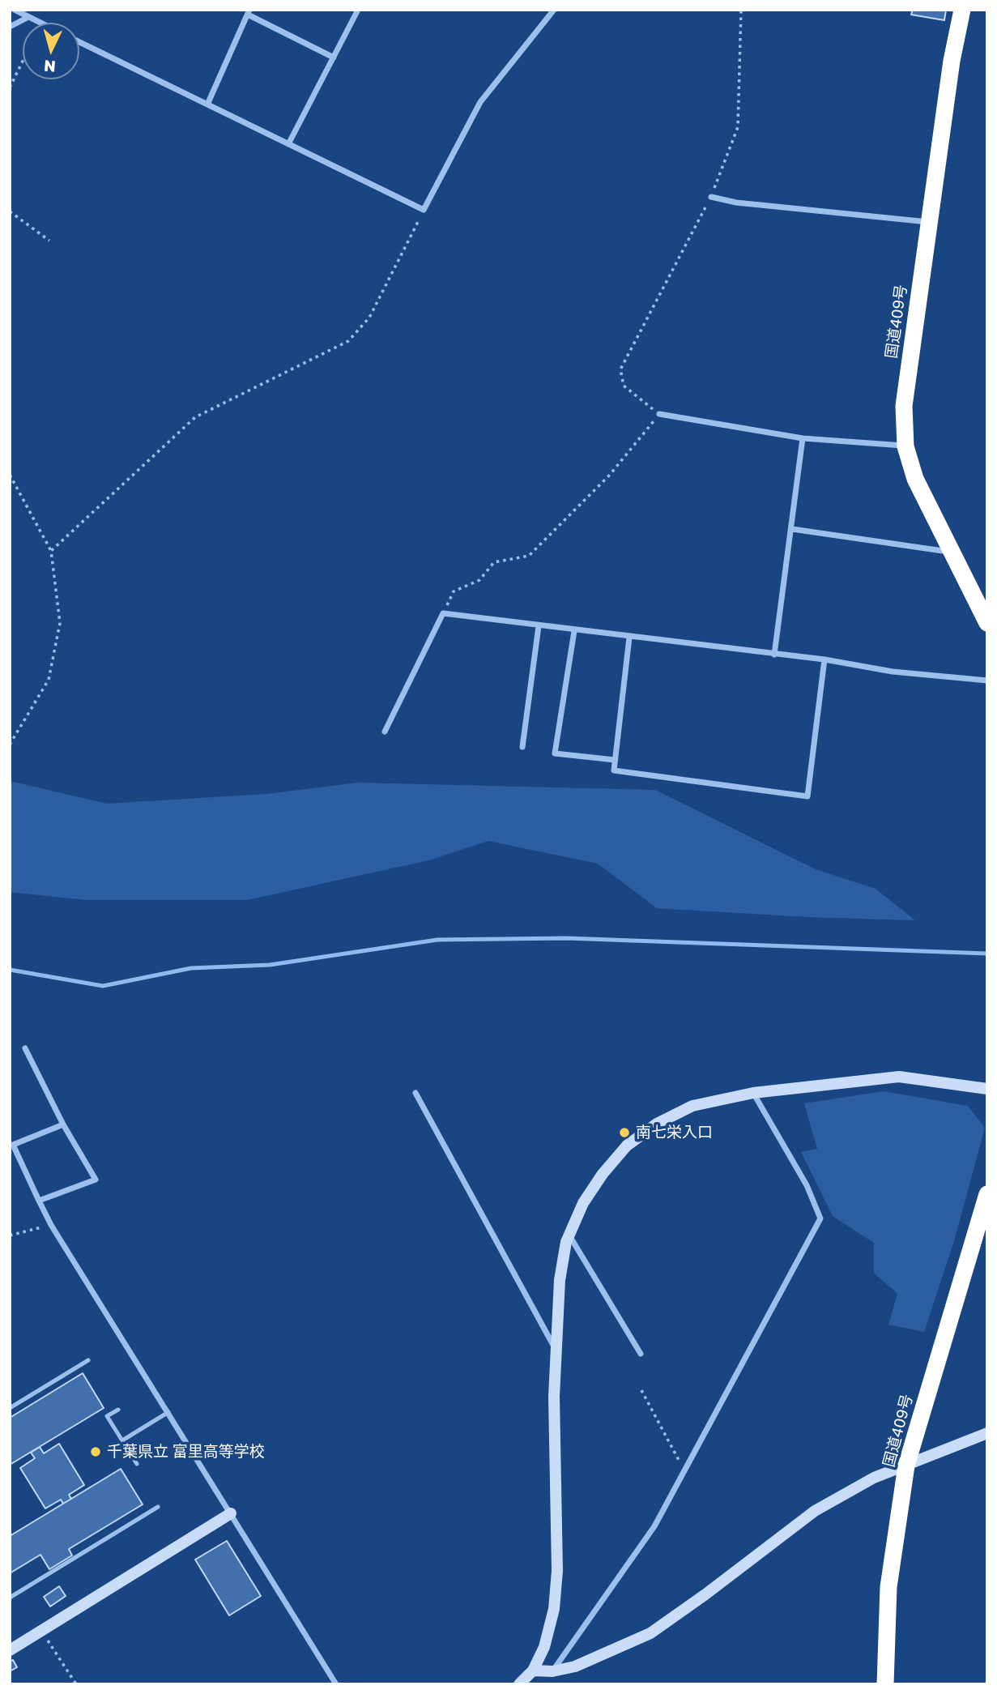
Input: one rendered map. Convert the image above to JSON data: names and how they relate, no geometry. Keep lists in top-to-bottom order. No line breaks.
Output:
{"streets":{"highway":["国道409号"]},"places":["南七栄入口","千葉県立 富里高等学校"],"north":"bottom"}
